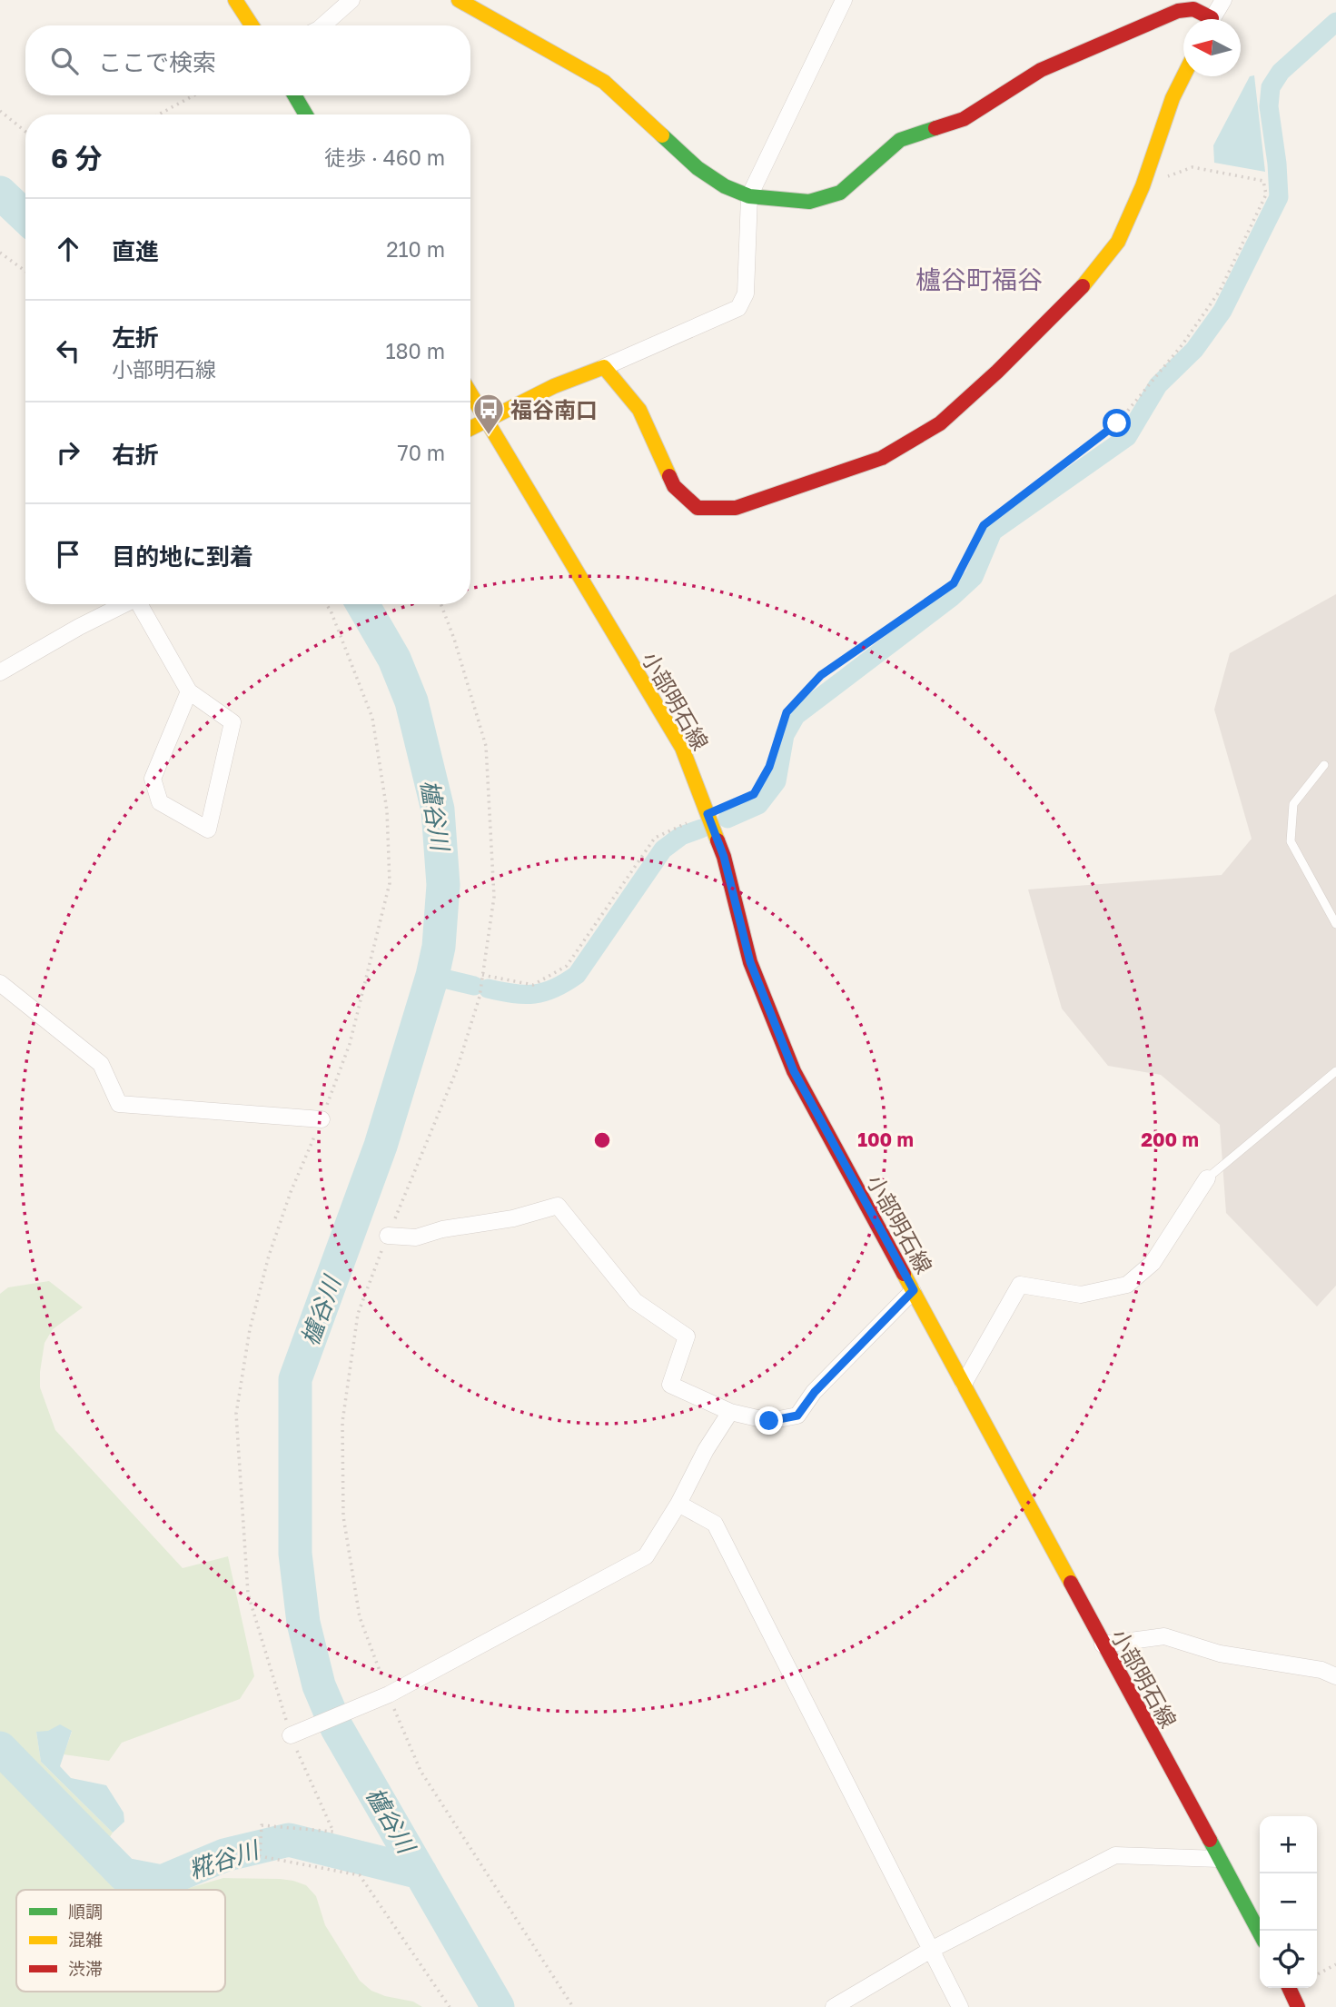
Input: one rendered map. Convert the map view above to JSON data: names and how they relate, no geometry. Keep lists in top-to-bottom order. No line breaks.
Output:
{"streets":{"street":["小部明石線"]},"districts":["櫨谷町福谷"],"water":["櫨谷川","糀谷川"],"places":{"bus stop":["福谷南口"]},"legend":["順調","混雑","渋滞"],"north":"left","page":{"search":"ここで検索","heading":["6 分","徒歩 · 460 m"],"list":[["直進","210 m"],["左折","小部明石線","180 m"],["右折","70 m"],"目的地に到着"],"map_buttons":["+","−"]},"rings":["100 m","200 m"]}
